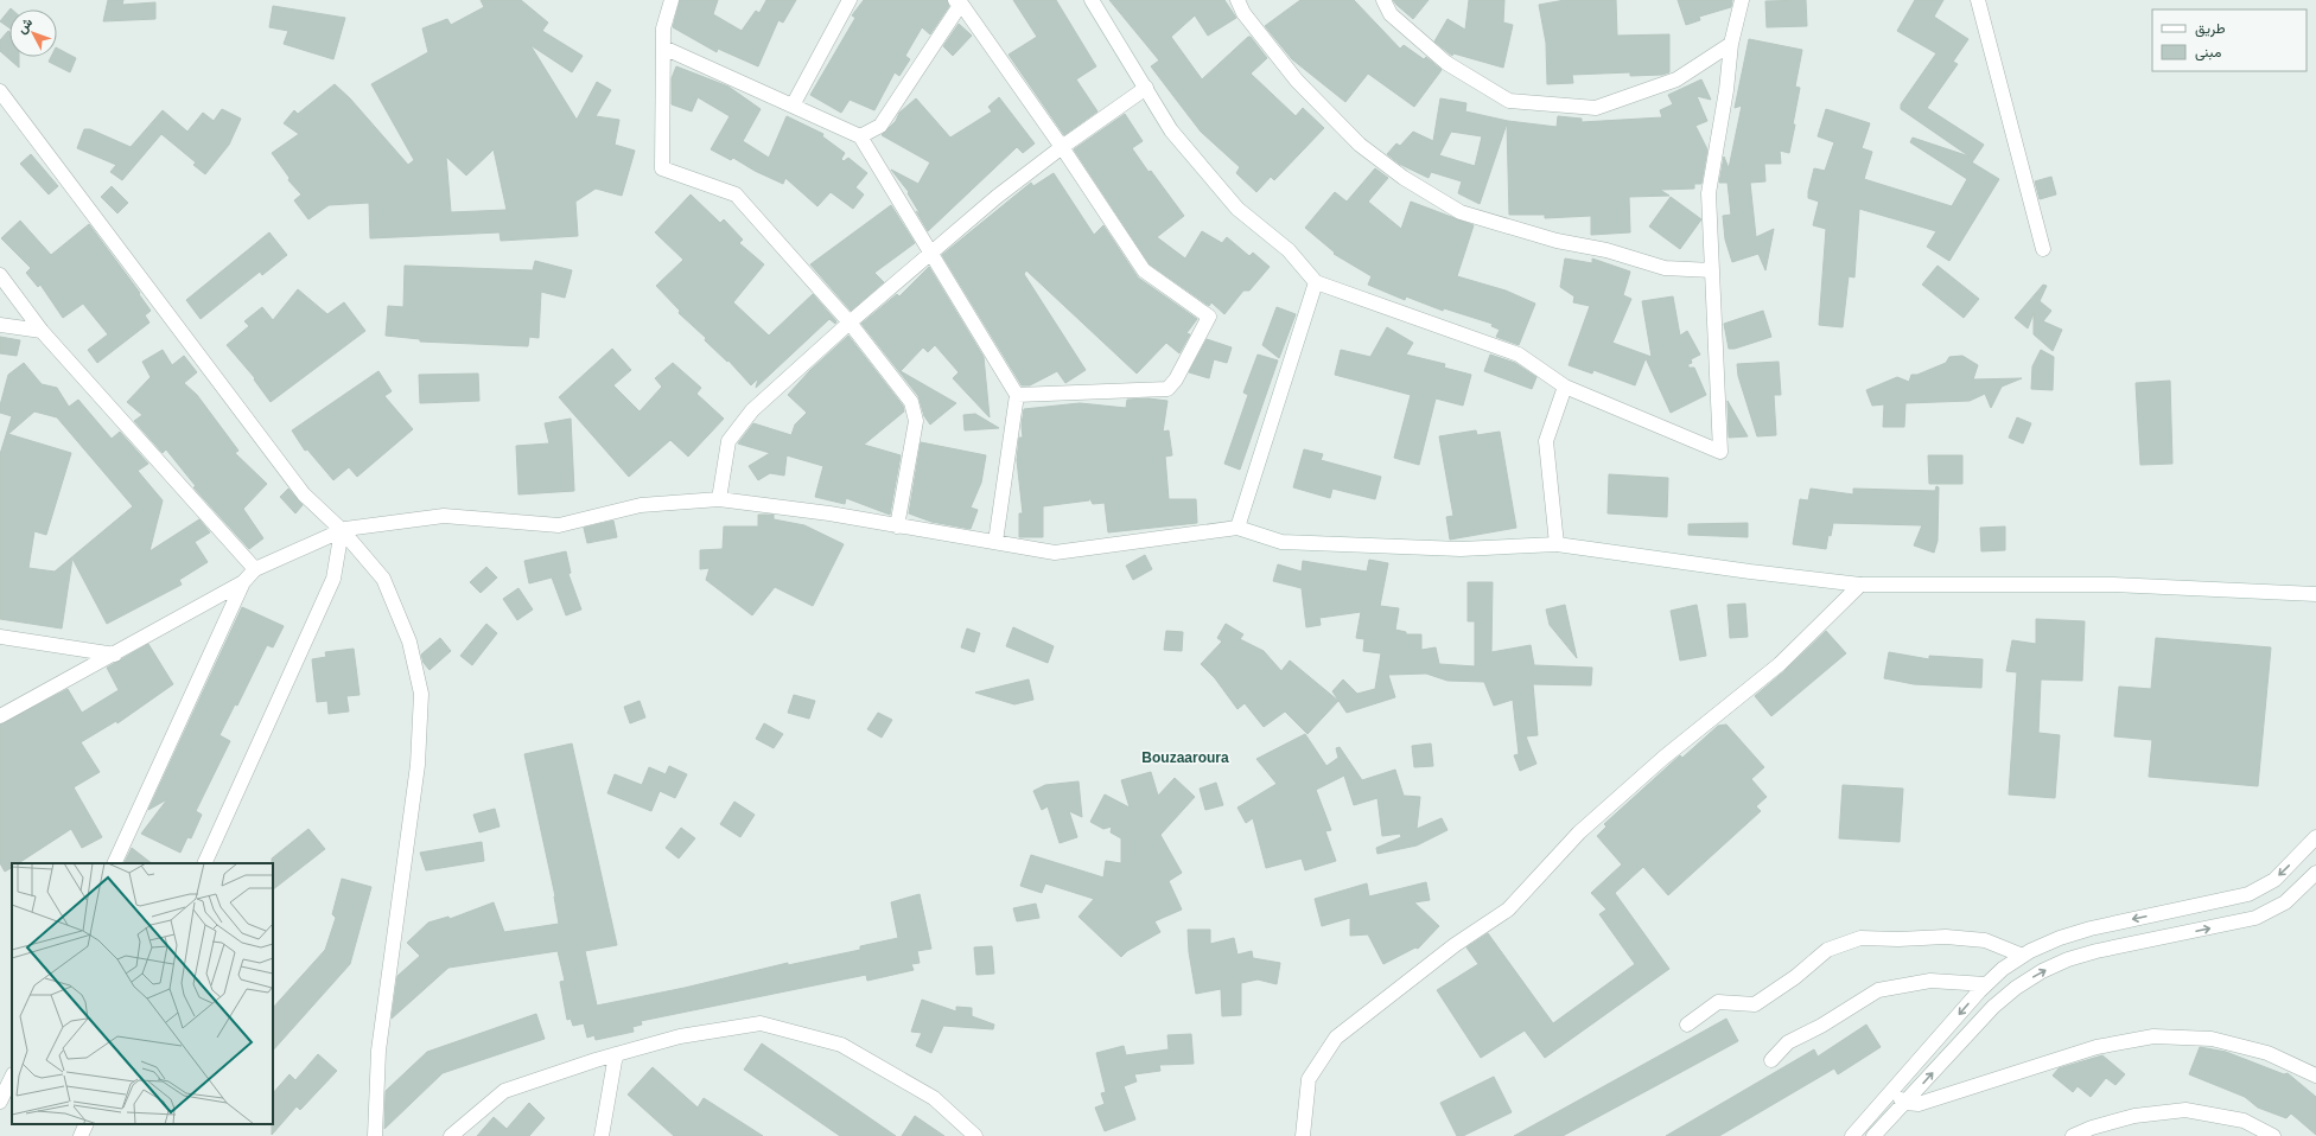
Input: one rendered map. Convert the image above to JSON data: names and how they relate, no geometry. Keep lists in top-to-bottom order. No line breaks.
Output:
{"districts":["Bouzaaroura"],"legend":["طريق","مبنى"],"north":"top left"}
